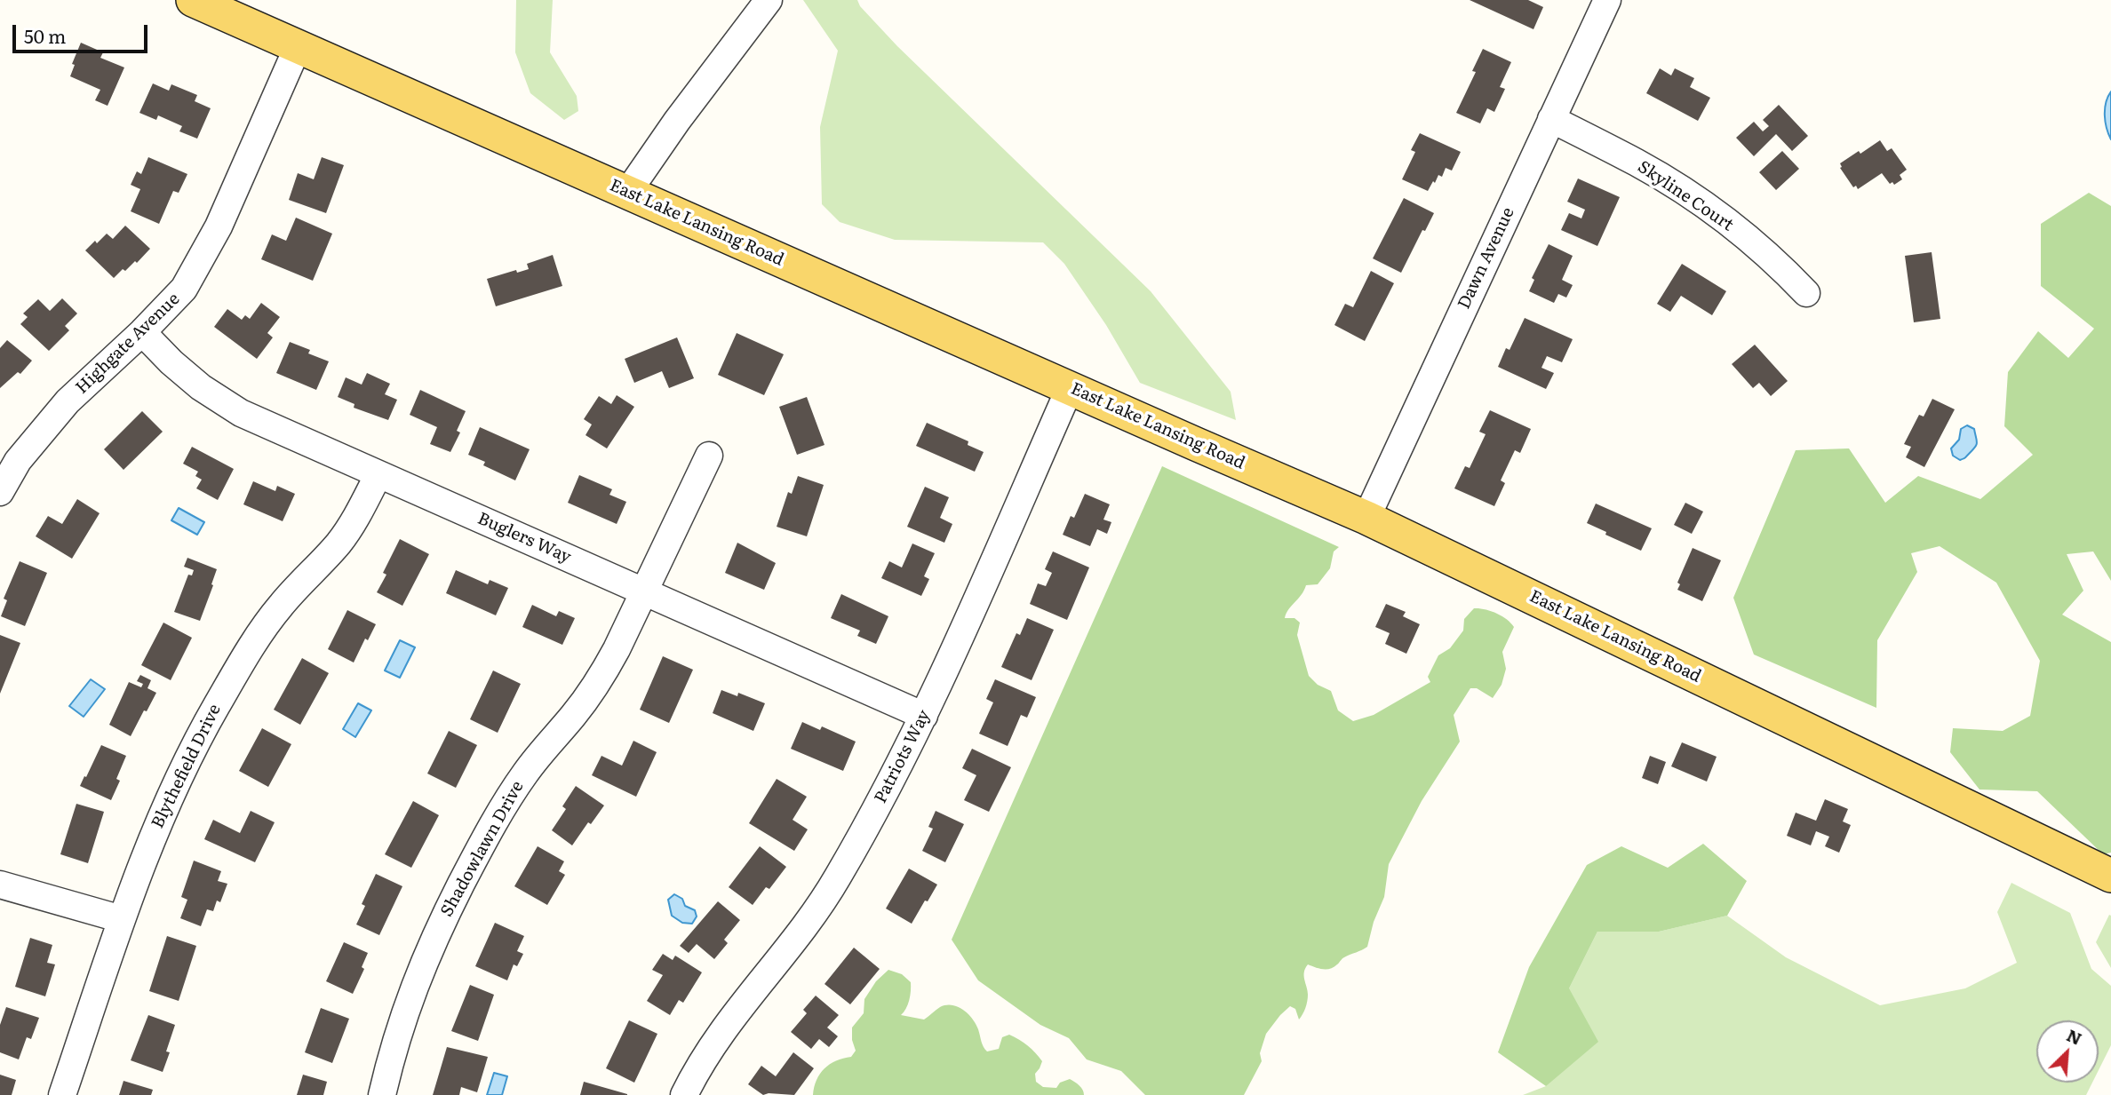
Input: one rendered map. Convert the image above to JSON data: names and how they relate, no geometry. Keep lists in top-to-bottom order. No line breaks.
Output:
{"streets":{"main road":["East Lake Lansing Road"],"street":["Skyline Court","Dawn Avenue","Highgate Avenue","Buglers Way","Patriots Way","Blythefield Drive","Shadowlawn Drive"]},"crossings":[["Skyline Court","Dawn Avenue"],["East Lake Lansing Road","Dawn Avenue"],["East Lake Lansing Road","Highgate Avenue"],["East Lake Lansing Road","Patriots Way"],["Highgate Avenue","Buglers Way"],["Buglers Way","Patriots Way"],["Buglers Way","Blythefield Drive"],["Buglers Way","Shadowlawn Drive"]],"scale_bar":"50 m","north":"top right"}
